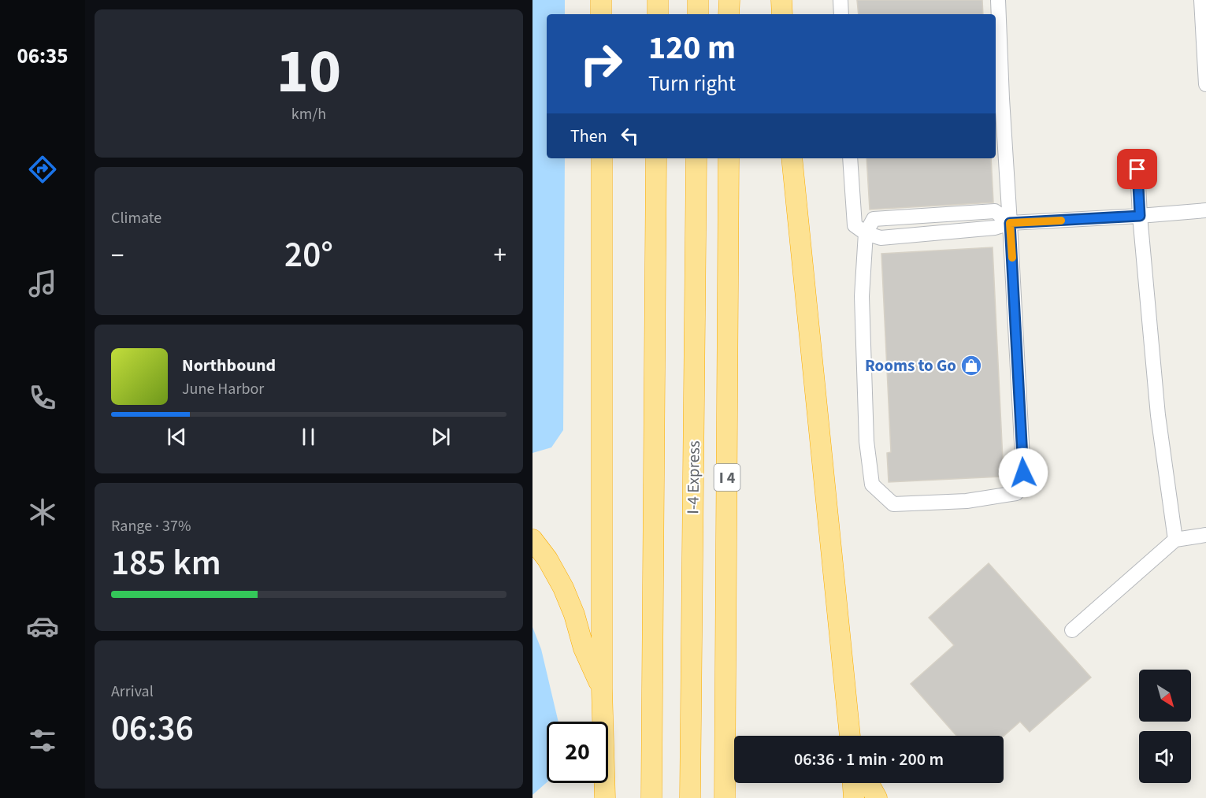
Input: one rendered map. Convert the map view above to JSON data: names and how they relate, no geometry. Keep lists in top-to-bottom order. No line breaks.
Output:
{"streets":{"highway":["I-4 Express","I 4"]},"places":{"shop":["Rooms to Go"]},"north":"bottom right","page":{"tabs":"06:35","tile":[["10","km/h"],"Climate",["Range · 37%","185 km"],["Arrival","06:36"]],"turn":["120 m","Turn right"],"then":"Then","heat":["−","20°","+"],"song":["Northbound","June Harbor"],"limit":"20","trip":"06:36 · 1 min · 200 m"}}
